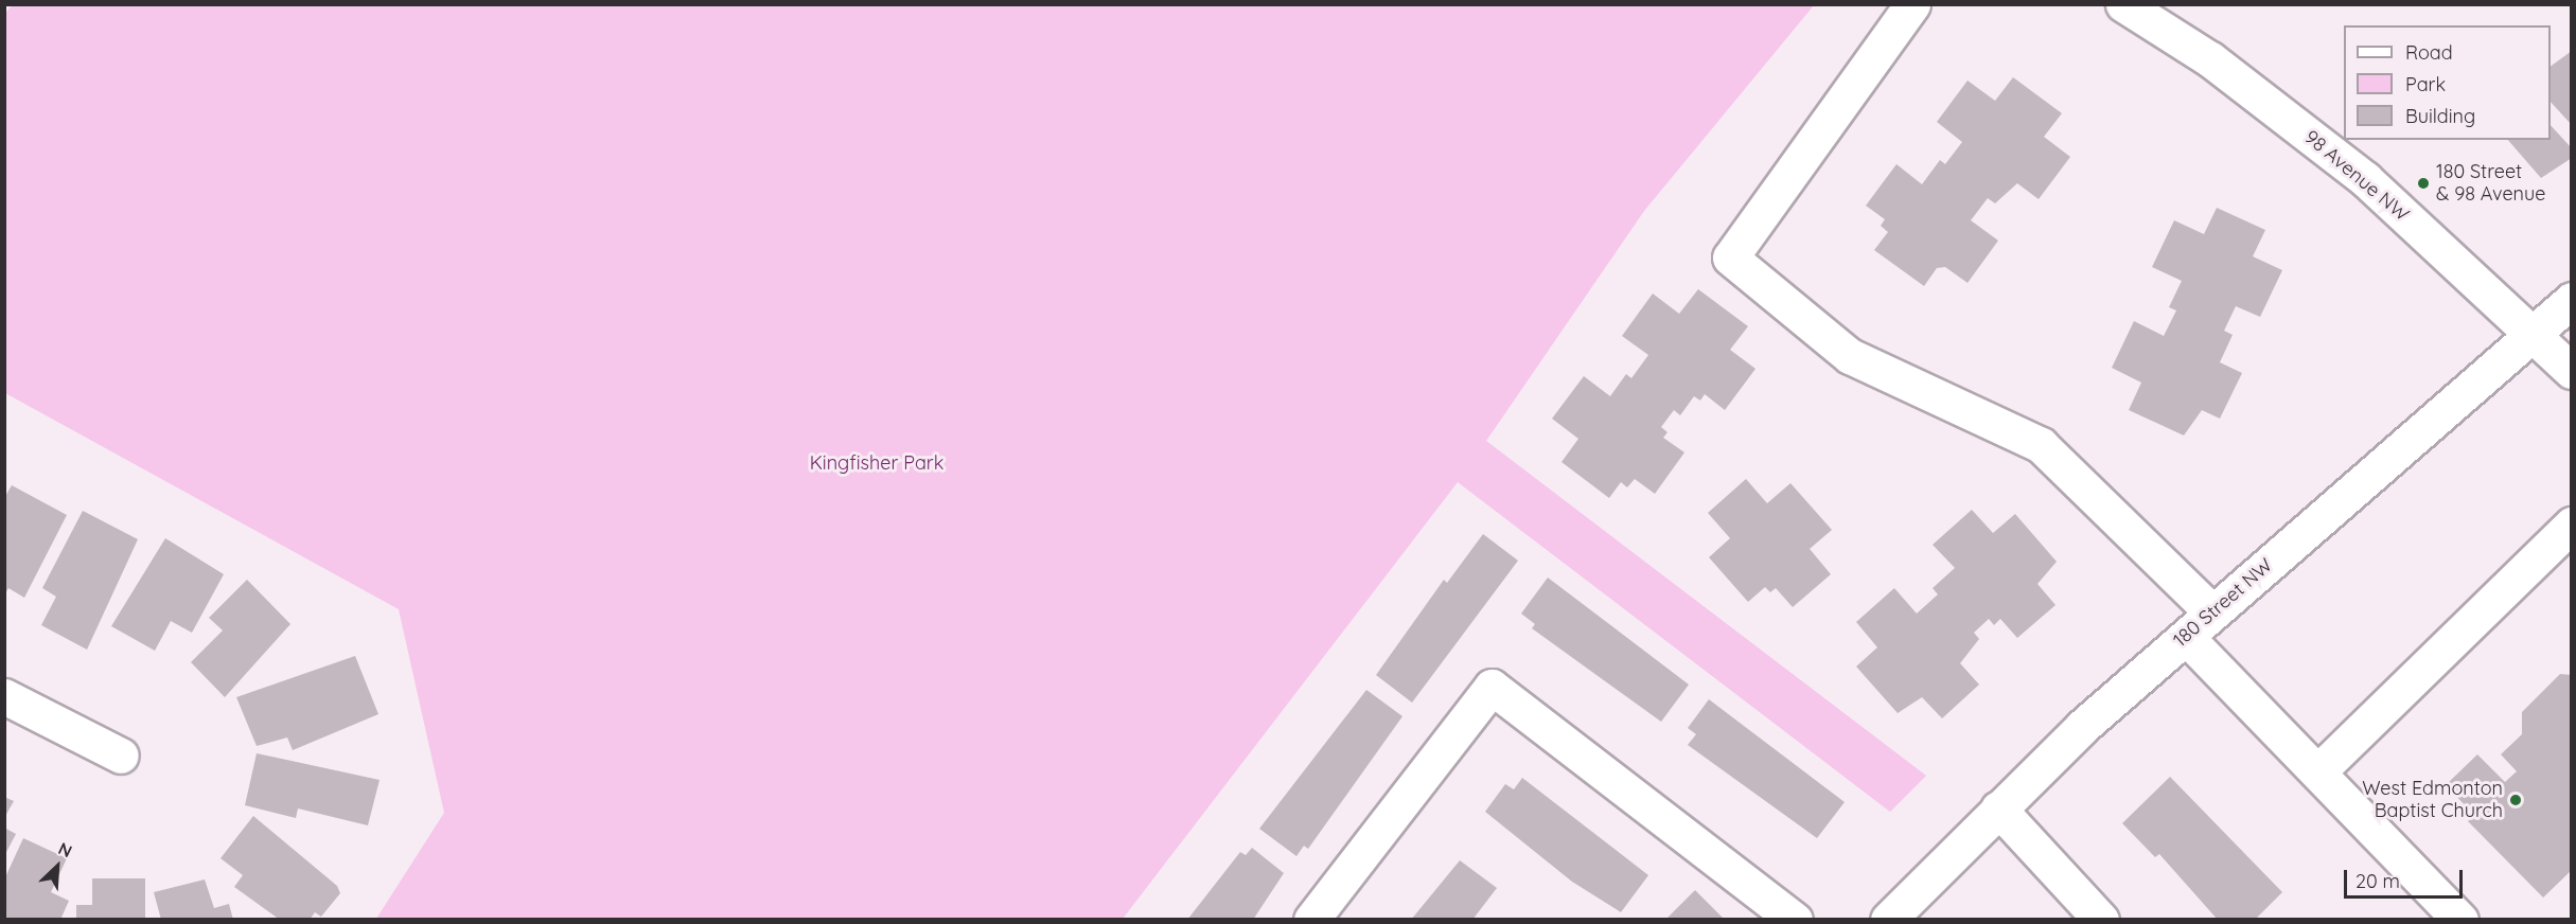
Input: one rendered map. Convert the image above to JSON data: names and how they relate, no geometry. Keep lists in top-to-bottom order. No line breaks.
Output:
{"streets":{"street":["98 Avenue NW","180 Street NW"]},"crossings":[["98 Avenue NW","180 Street NW"]],"parks":["Kingfisher Park"],"places":["180 Street & 98 Avenue","West Edmonton Baptist Church"],"legend":["Road","Park","Building"],"scale_bar":"20 m","north":"top right"}
